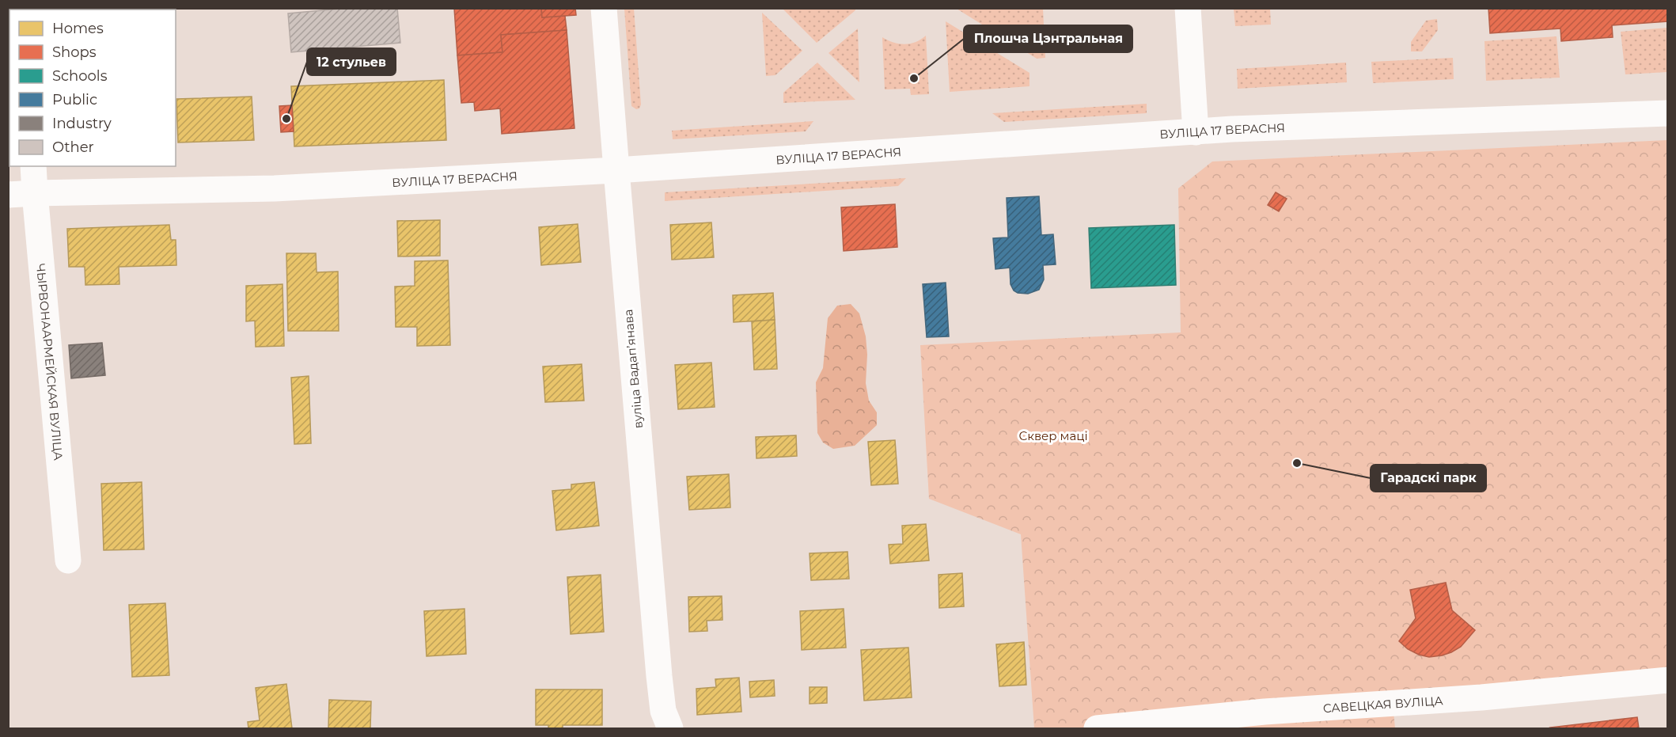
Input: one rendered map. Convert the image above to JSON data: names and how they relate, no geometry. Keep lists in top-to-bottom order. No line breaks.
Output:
{"streets":{"street":["ВУЛІЦА 17 ВЕРАСНЯ","ЧЫРВОНААРМЕЙСКАЯ ВУЛІЦА","вуліца Вадапʼянава","САВЕЦКАЯ ВУЛІЦА"]},"crossings":[["ВУЛІЦА 17 ВЕРАСНЯ","ЧЫРВОНААРМЕЙСКАЯ ВУЛІЦА"],["ВУЛІЦА 17 ВЕРАСНЯ","вуліца Вадапʼянава"]],"parks":["Сквер маці"],"places":["Плошча Цэнтральная","12 стульев","Гарадскі парк"],"legend":["Homes","Shops","Schools","Public","Industry","Other"]}
